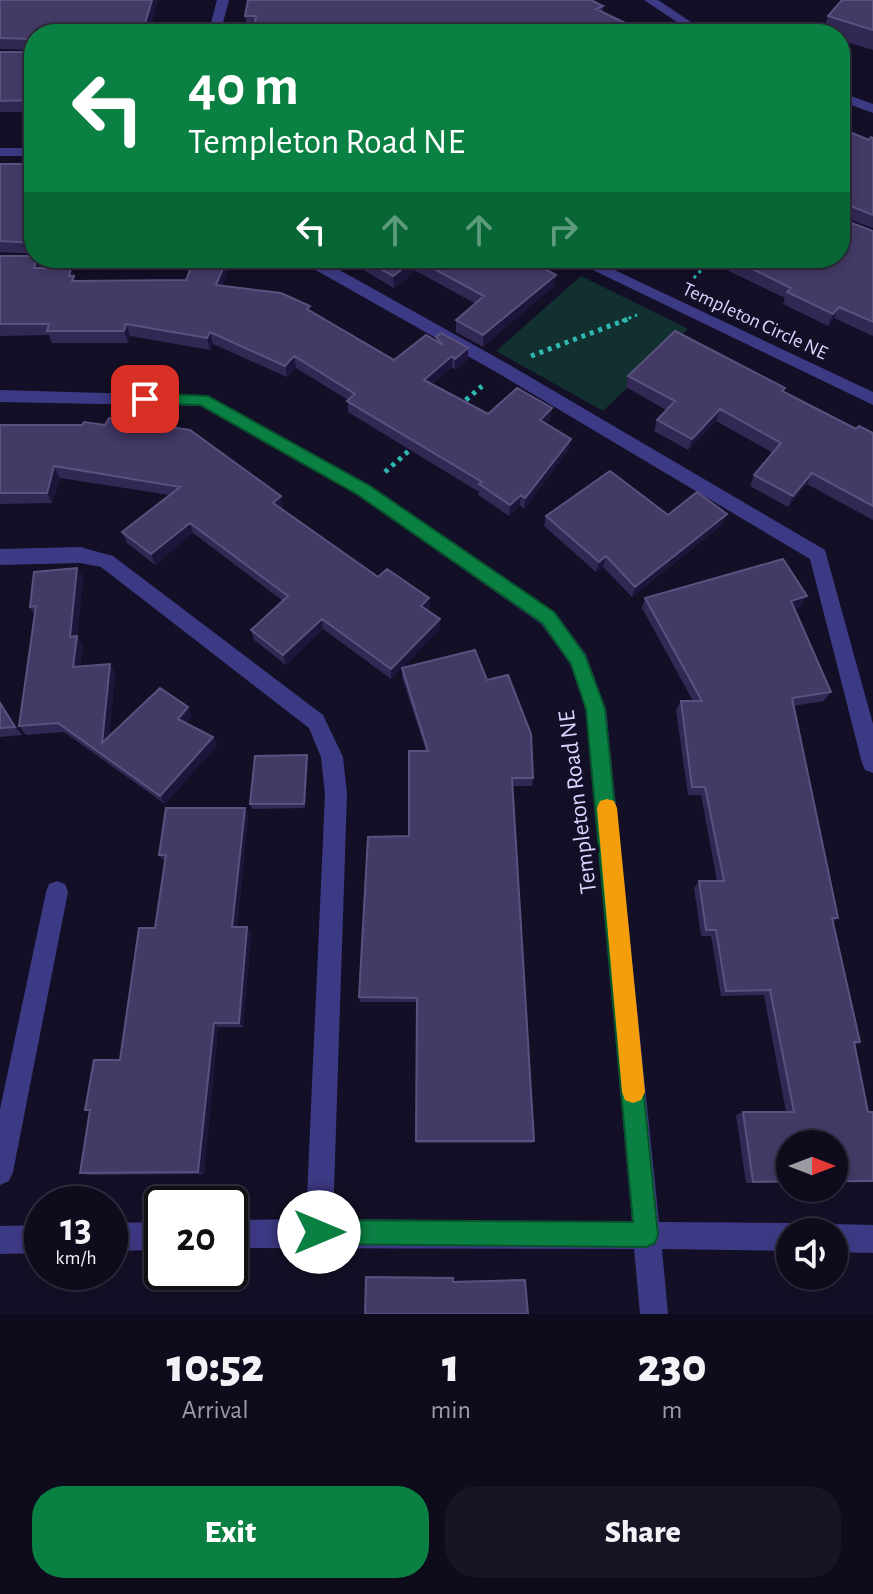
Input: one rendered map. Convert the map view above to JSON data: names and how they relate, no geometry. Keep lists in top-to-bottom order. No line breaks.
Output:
{"streets":{"street":["Templeton Circle NE","Templeton Road NE"]},"north":"right","page":{"turn":["40 m","Templeton Road NE"],"speed":"13 km/h","limit":"20","eta":["10:52","Arrival","1","min","230","m"],"buttons":["Exit","Share"]}}
